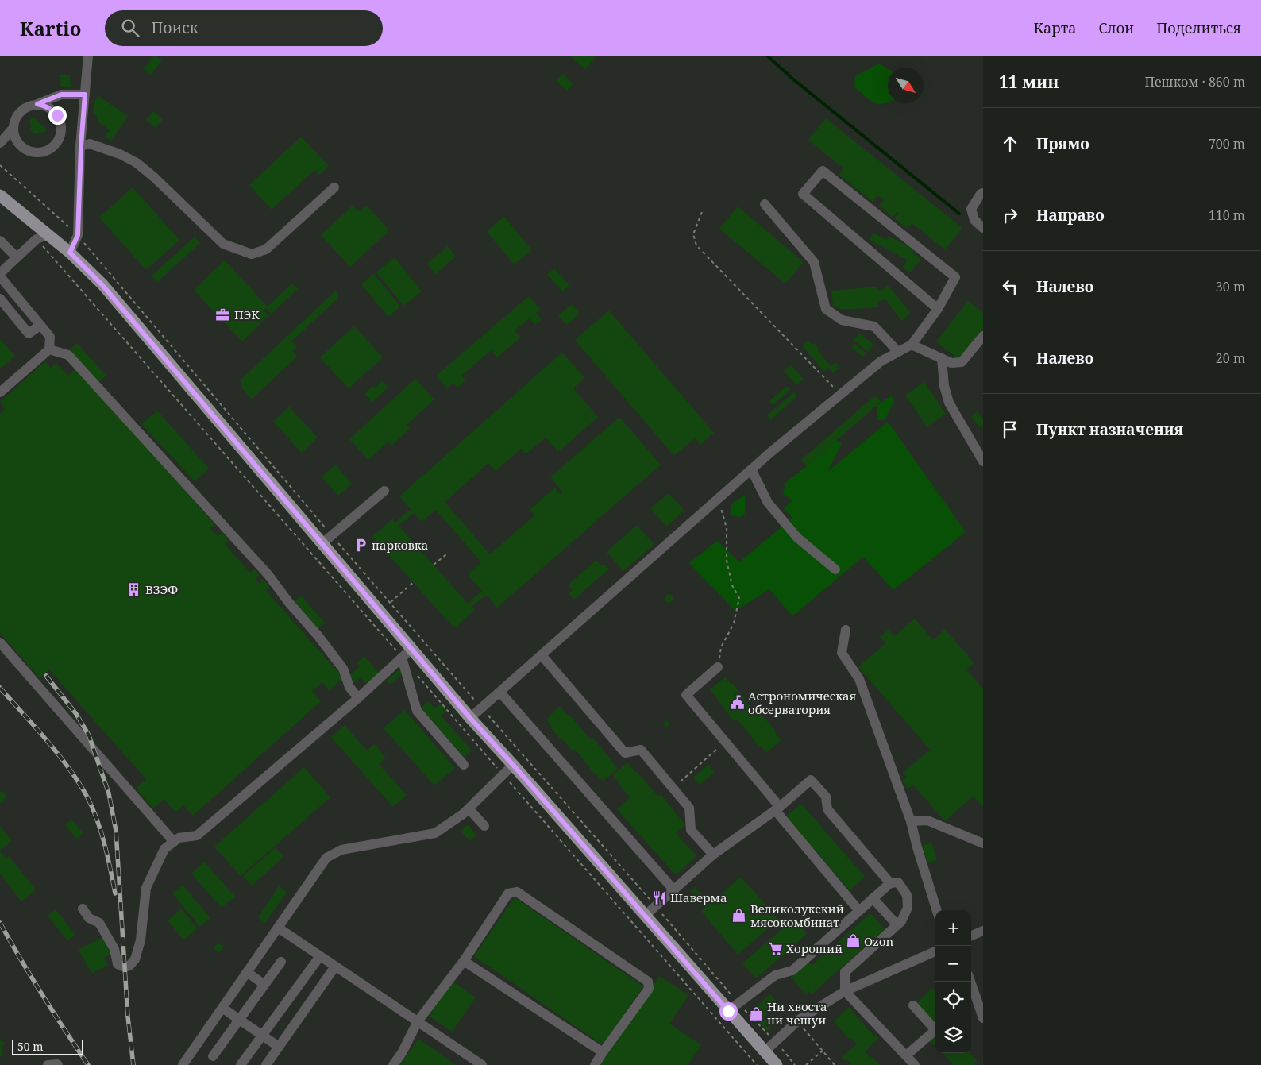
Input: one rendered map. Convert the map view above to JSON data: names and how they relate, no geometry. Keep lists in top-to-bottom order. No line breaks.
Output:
{"places":{"office":["ПЭК"],"parking":["парковка"],"building":["ВЗЭФ"],"public building":["Aстрономическая обсерватория"],"restaurant":["Шаверма"],"shop":["Великолукский мясокомбинат","Ozon","Ни хвоста ни чешуи"],"supermarket":["Хороший"]},"scale_bar":"50 m","north":"bottom right","page":{"header":"Kartio","search":"Поиск","nav":["Карта","Слои","Поделиться"],"heading":["11 мин","Пешком · 860 m"],"list":[["Прямо","700 m"],["Направо","110 m"],["Налево","30 m"],["Налево","20 m"],"Пункт назначения"],"map_buttons":["+","−"],"scale":"50 m"}}
